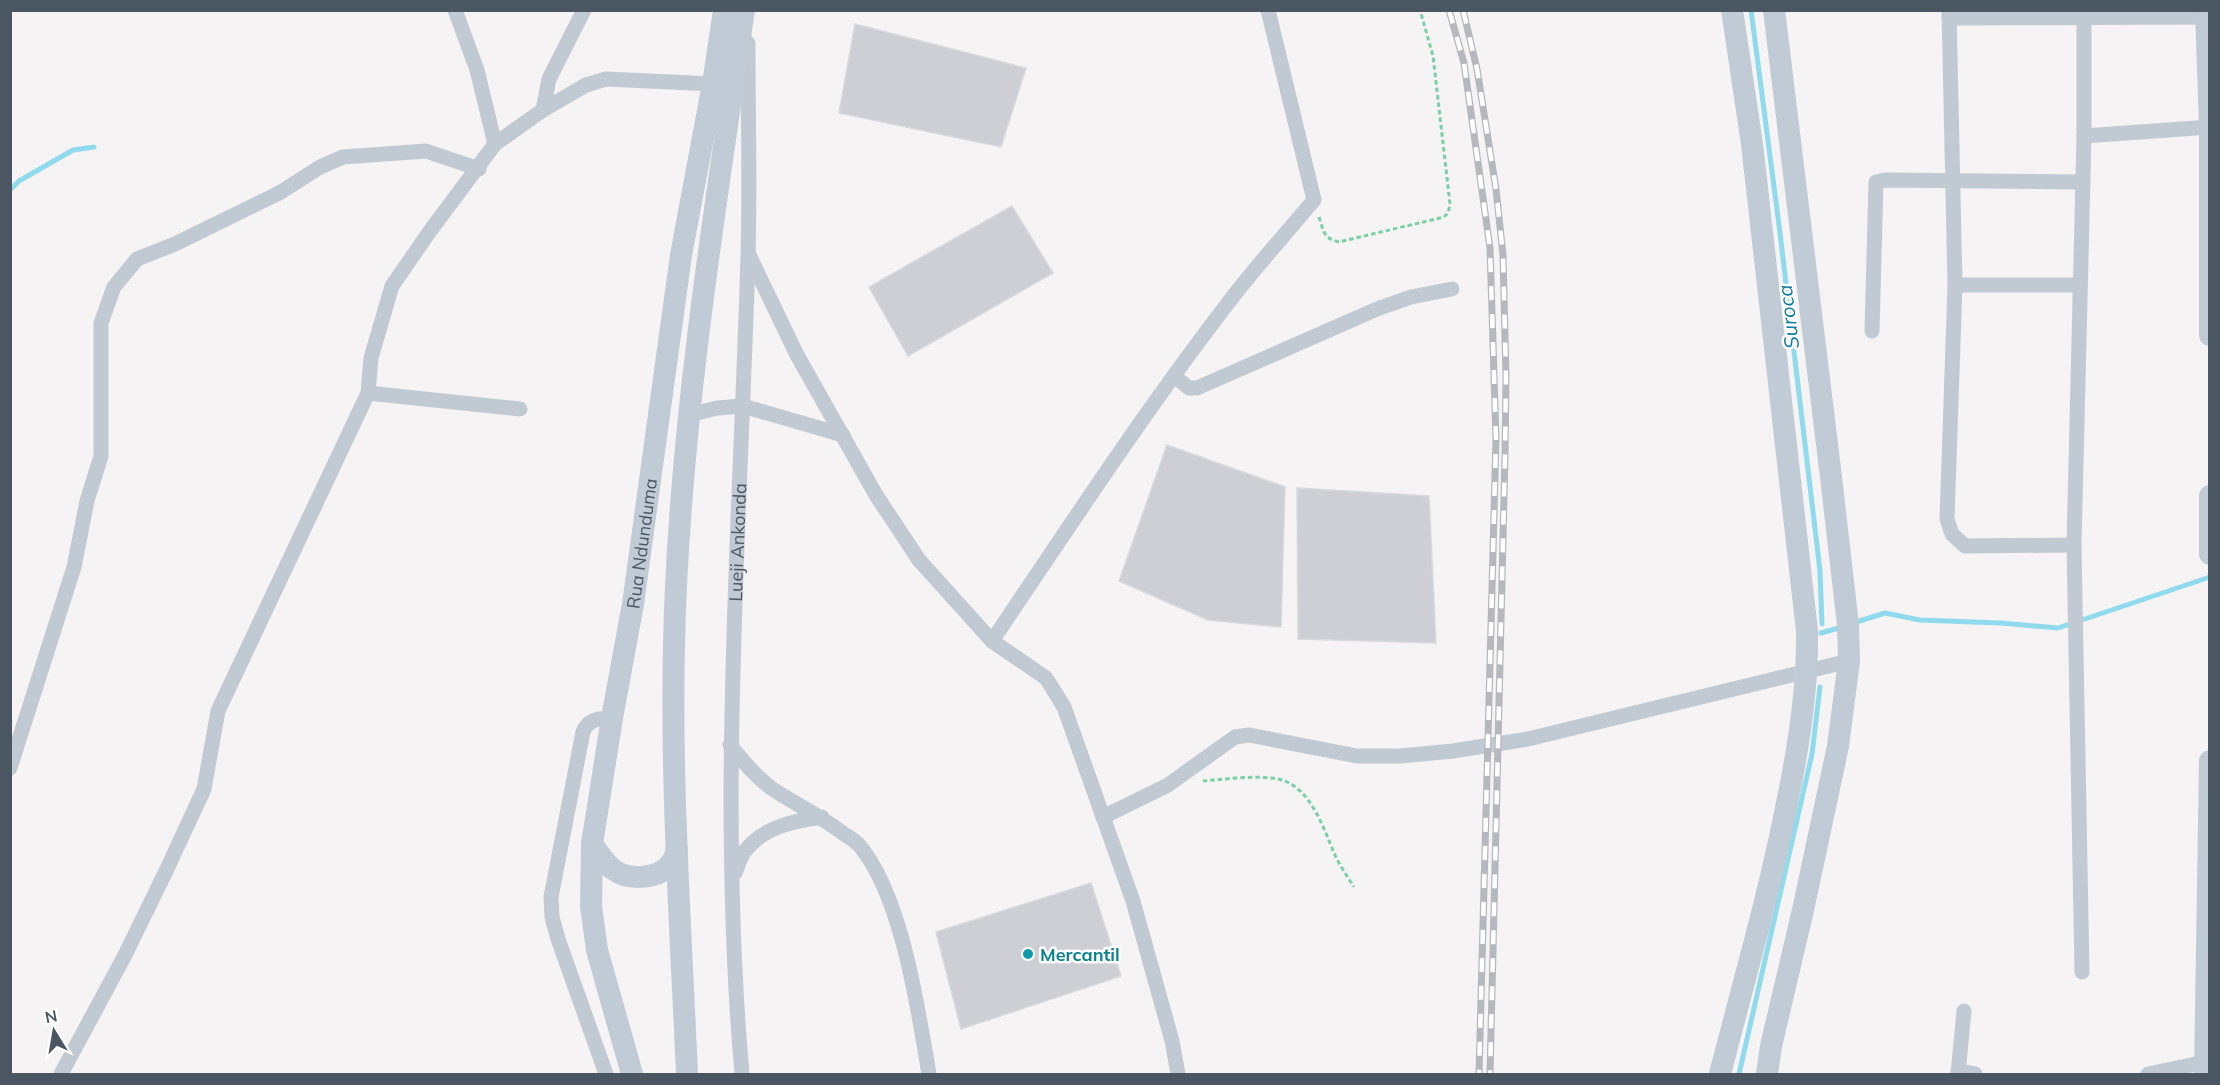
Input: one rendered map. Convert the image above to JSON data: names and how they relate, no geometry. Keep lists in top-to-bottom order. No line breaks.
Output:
{"streets":{"main road":["Rua Ndunduma"],"street":["Lueji Ankonda"]},"crossings":[["Lueji Ankonda","Rua Ndunduma"]],"water":["Suroca"],"places":["Mercantil"],"north":"top"}
